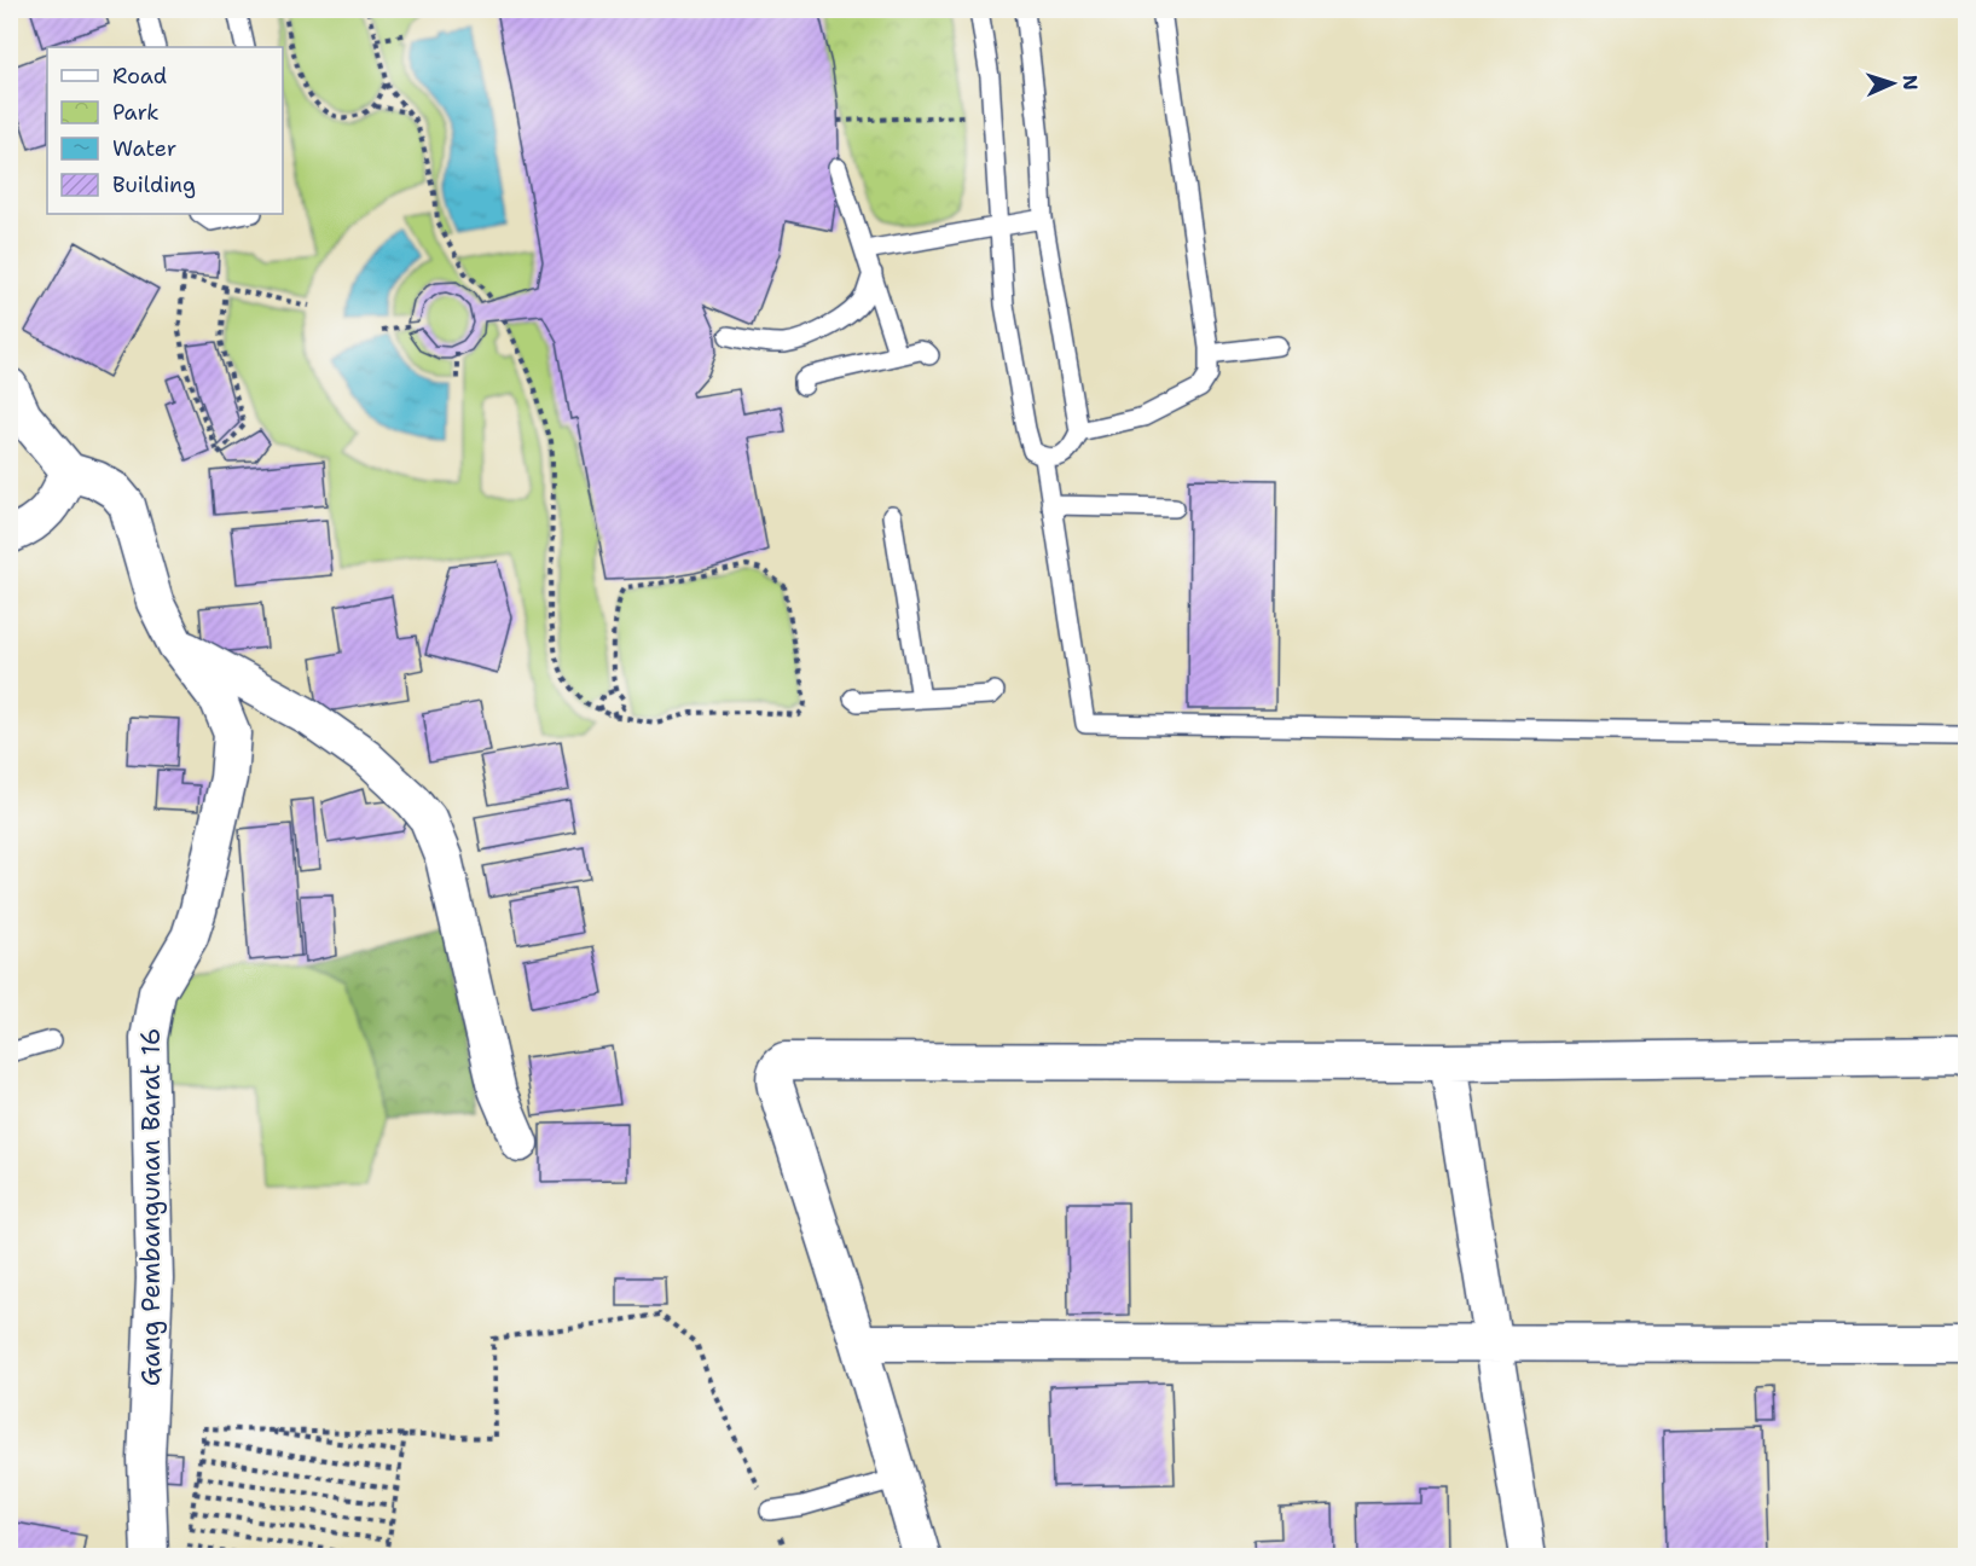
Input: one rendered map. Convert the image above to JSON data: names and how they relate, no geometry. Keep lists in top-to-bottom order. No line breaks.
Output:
{"streets":{"street":["Gang Pembangunan Barat 16"]},"legend":["Road","Park","Water","Building"],"north":"right"}
